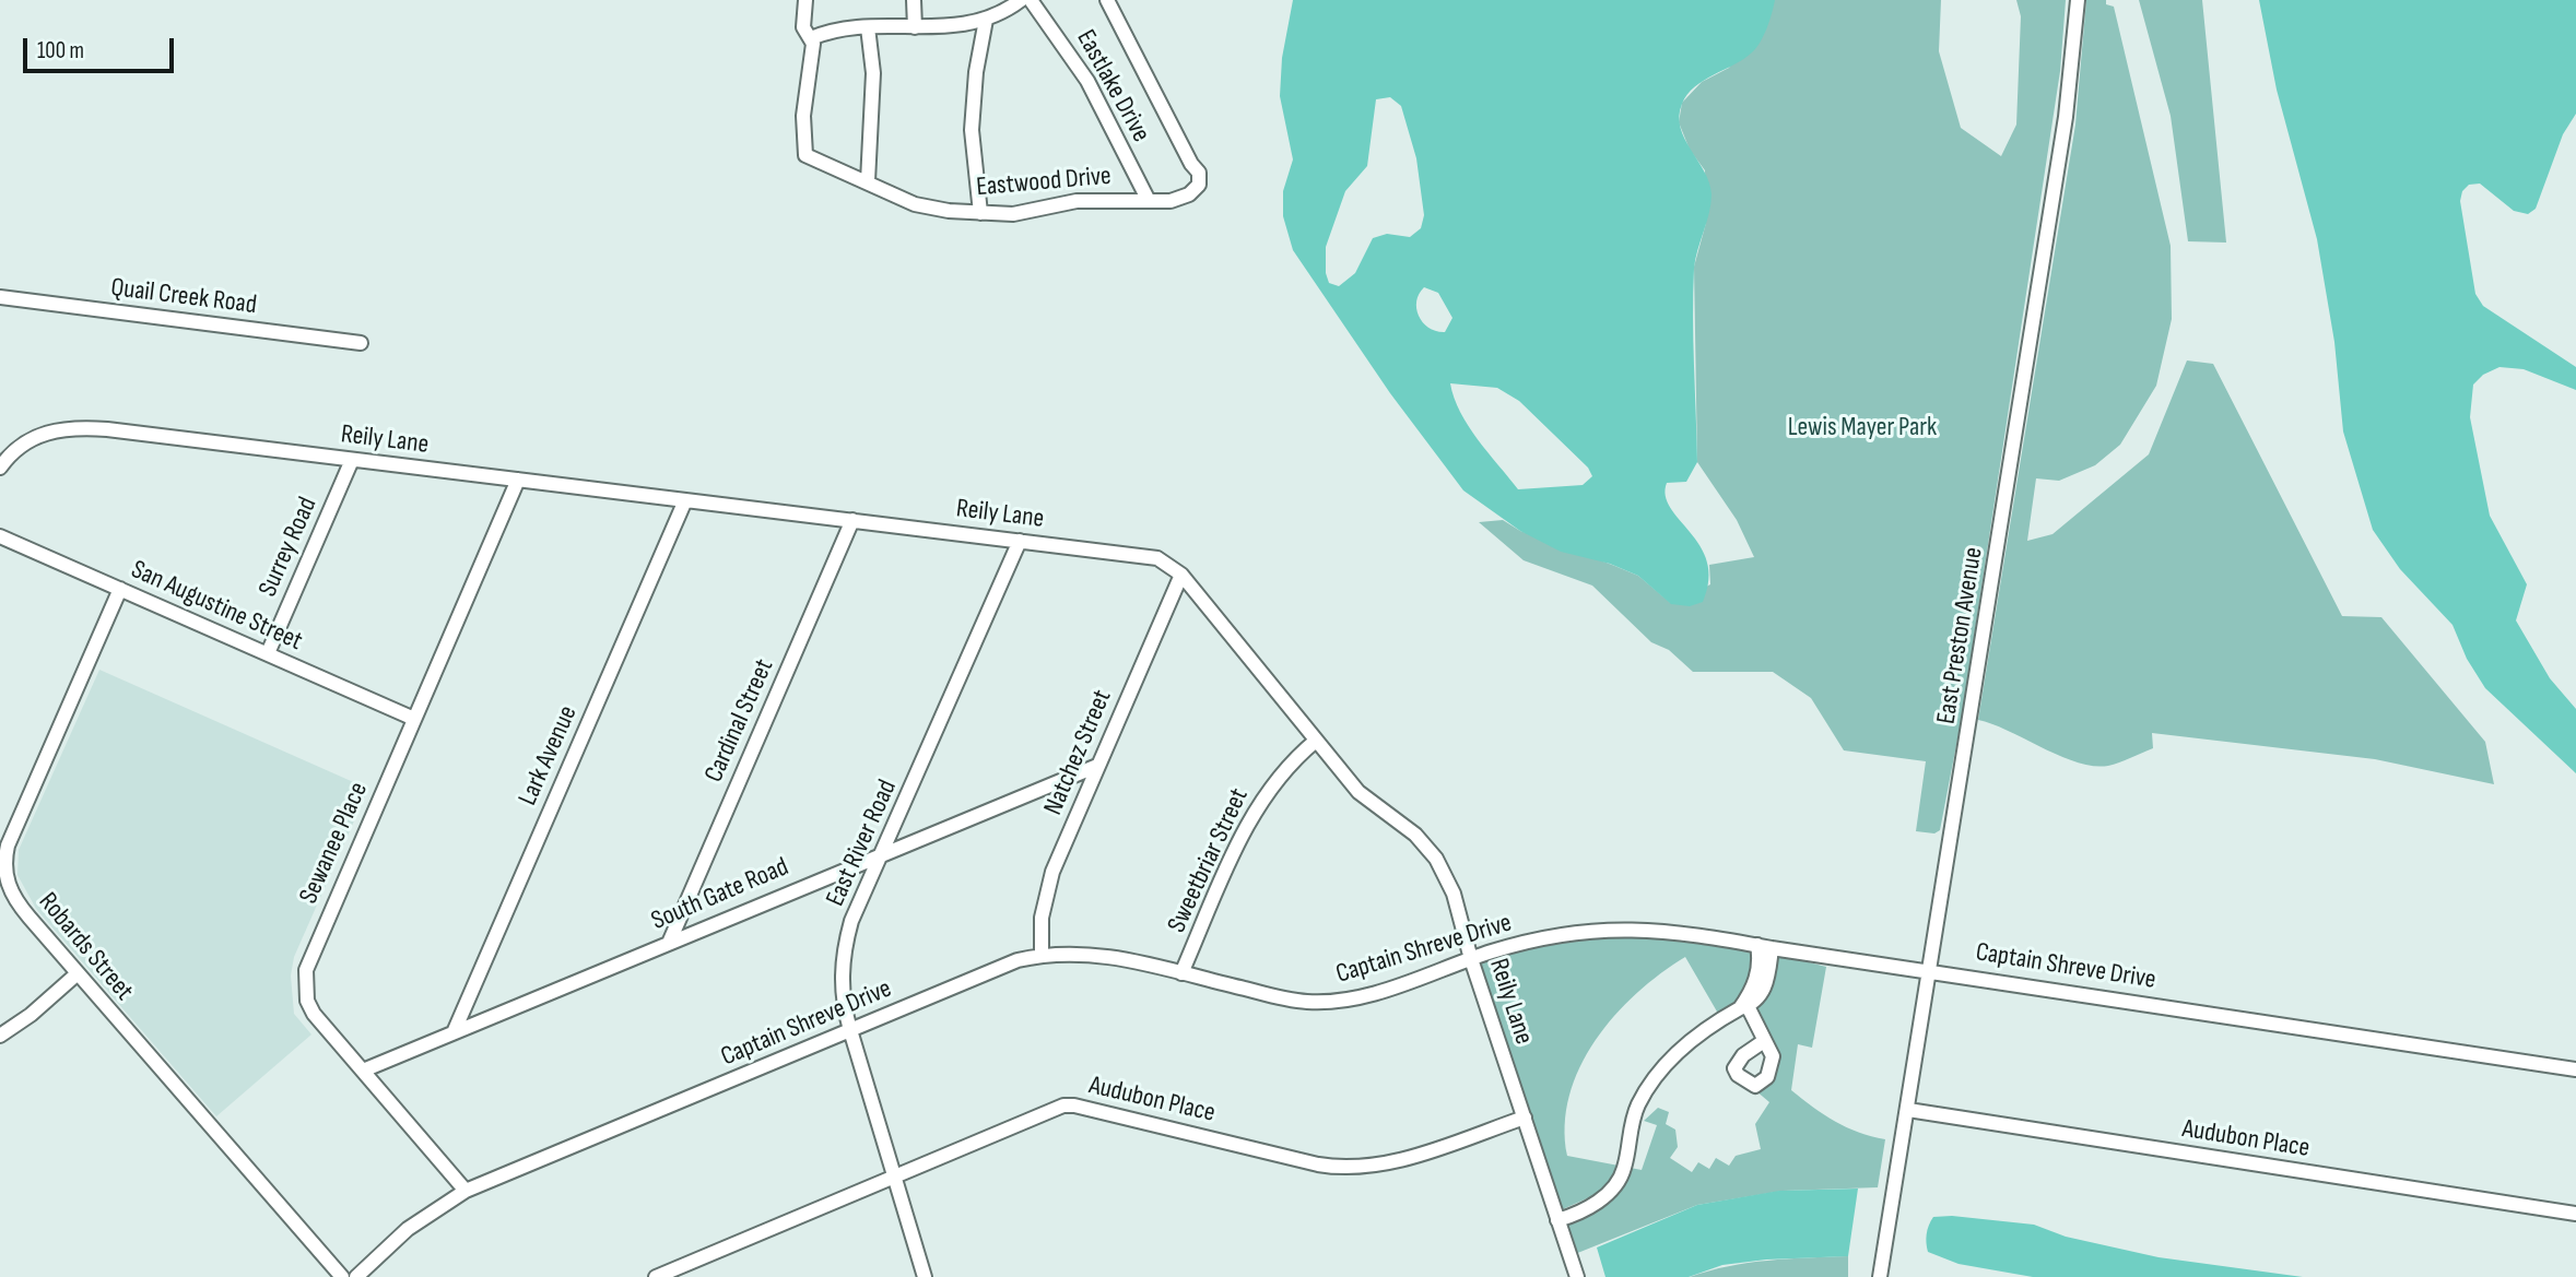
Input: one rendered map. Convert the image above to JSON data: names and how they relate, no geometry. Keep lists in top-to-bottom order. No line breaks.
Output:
{"streets":{"street":["Eastlake Drive","Eastwood Drive","Quail Creek Road","Reily Lane","Surrey Road","San Augustine Street","East Preston Avenue","Cardinal Street","Natchez Street","Lark Avenue","Sewanee Place","East River Road","Sweetbriar Street","South Gate Road","Robards Street","Captain Shreve Drive","Audubon Place"]},"crossings":[["Eastlake Drive","Eastwood Drive"],["Reily Lane","Surrey Road"],["Reily Lane","Cardinal Street"],["Reily Lane","Natchez Street"],["Reily Lane","Lark Avenue"],["Reily Lane","Sewanee Place"],["Reily Lane","East River Road"],["Reily Lane","Sweetbriar Street"],["Reily Lane","Captain Shreve Drive"],["Reily Lane","Audubon Place"],["Surrey Road","San Augustine Street"],["San Augustine Street","Sewanee Place"],["San Augustine Street","Robards Street"],["East Preston Avenue","Captain Shreve Drive"],["East Preston Avenue","Audubon Place"],["Cardinal Street","South Gate Road"],["Natchez Street","South Gate Road"],["Natchez Street","Captain Shreve Drive"],["Lark Avenue","South Gate Road"],["Sewanee Place","South Gate Road"],["Sewanee Place","Captain Shreve Drive"],["East River Road","South Gate Road"],["East River Road","Captain Shreve Drive"],["East River Road","Audubon Place"],["Sweetbriar Street","Captain Shreve Drive"]],"parks":["Lewis Mayer Park"],"scale_bar":"100 m"}
